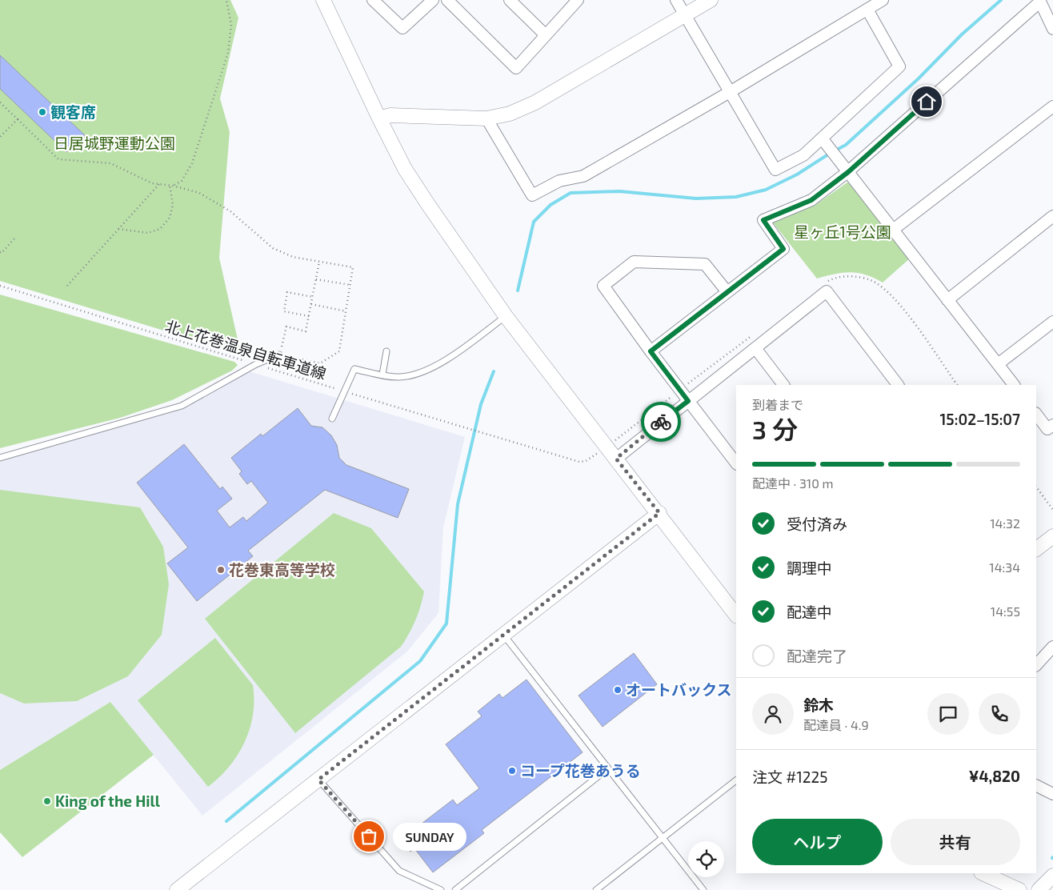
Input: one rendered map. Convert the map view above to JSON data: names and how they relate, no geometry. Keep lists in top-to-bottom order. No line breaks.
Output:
{"streets":{"path":["北上花巻温泉自転車道線"]},"parks":["日居城野運動公園","星ヶ丘1号公園"],"places":["観客席","花巻東高等学校","オートバックス","コープ花巻あうる","King of the Hill","SUNDAY"],"page":{"heading":["3 分","到着まで","15:02–15:07"],"panel":["鈴木","配達員 · 4.9","注文 #1225","¥4,820"],"bar":"配達中 · 310 m","list":[["受付済み","14:32"],["調理中","14:34"],["配達中","14:55"],"配達完了"],"buttons":["ヘルプ","共有"],"bubble":"SUNDAY"}}
